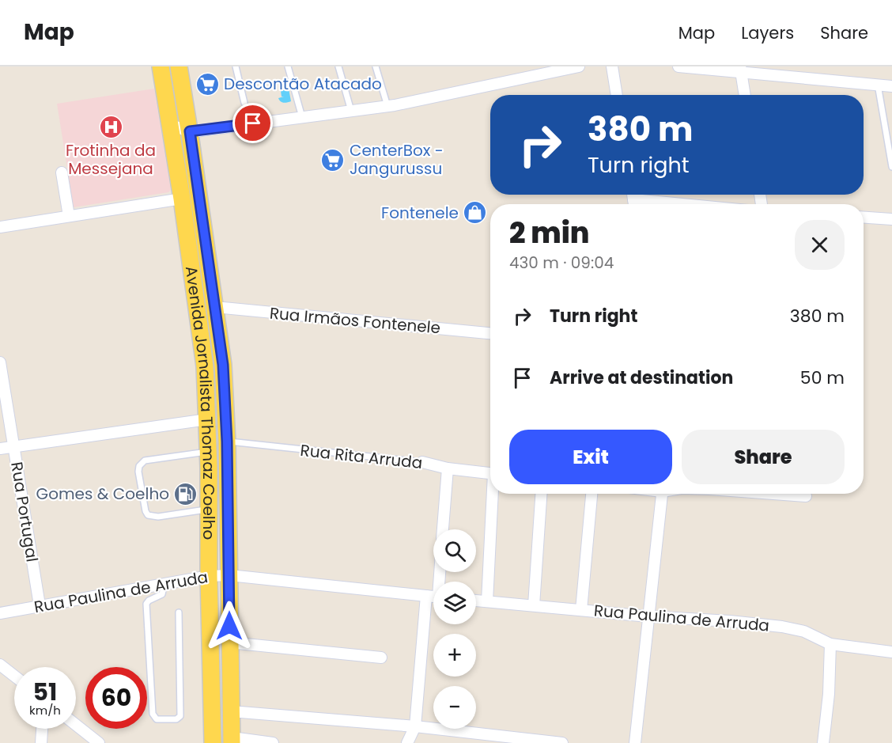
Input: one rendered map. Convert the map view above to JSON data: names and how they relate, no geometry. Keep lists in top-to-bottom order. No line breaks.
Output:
{"streets":{"main road":["Avenida Jornalista Thomaz Coelho"],"street":["Rua Irmãos Fontenele","Rua Rita Arruda","Rua Portugal","Rua Paulina de Arruda"]},"crossings":[["Rua Irmãos Fontenele","Avenida Jornalista Thomaz Coelho"],["Avenida Jornalista Thomaz Coelho","Rua Rita Arruda"],["Avenida Jornalista Thomaz Coelho","Rua Paulina de Arruda"],["Rua Portugal","Rua Paulina de Arruda"]],"places":{"supermarket":["Descontão Atacado","CenterBox - Jangurussu"],"hospital":["Frotinha da Messejana"],"shop":["Fontenele"],"fuel station":["Gomes & Coelho"]},"page":{"header":"Map","nav":["Map","Layers","Share"],"turn":["380 m","Turn right"],"heading":["2 min","430 m · 09:04"],"list":[{"name":"Turn right","value":"380 m"},{"name":"Arrive at destination","value":"50 m"}],"buttons":["Exit","Share"],"map_buttons":["+","−"],"speed":"51 km/h","limit":"60"}}
